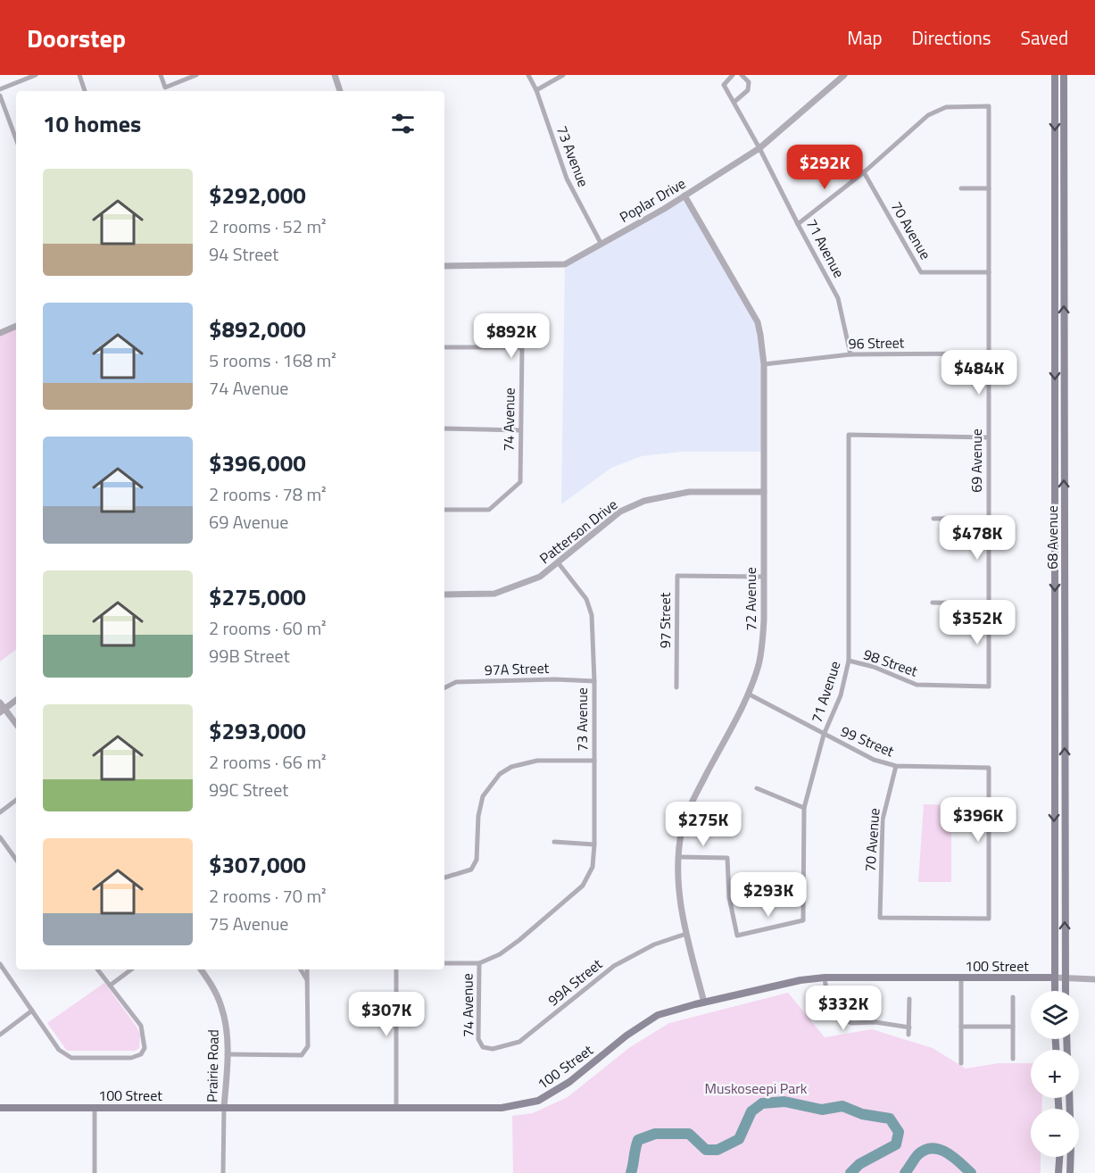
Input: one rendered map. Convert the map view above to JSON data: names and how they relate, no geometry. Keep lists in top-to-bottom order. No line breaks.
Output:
{"streets":{"main road":["68 Avenue","100 Street"],"street":["73 Avenue","Poplar Drive","70 Avenue","71 Avenue","96 Street","74 Avenue","69 Avenue","Patterson Drive","72 Avenue","97 Street","98 Street","97A Street","99 Street","99A Street","Prairie Road"]},"crossings":[["73 Avenue","Poplar Drive"],["73 Avenue","74 Avenue"],["73 Avenue","Patterson Drive"],["73 Avenue","97A Street"],["Poplar Drive","71 Avenue"],["Poplar Drive","72 Avenue"],["70 Avenue","69 Avenue"],["70 Avenue","99 Street"],["71 Avenue","96 Street"],["71 Avenue","69 Avenue"],["71 Avenue","72 Avenue"],["71 Avenue","98 Street"],["71 Avenue","99 Street"],["96 Street","69 Avenue"],["96 Street","72 Avenue"],["74 Avenue","99A Street"],["69 Avenue","98 Street"],["Patterson Drive","72 Avenue"],["68 Avenue","100 Street"],["72 Avenue","97 Street"],["72 Avenue","99 Street"],["72 Avenue","100 Street"],["72 Avenue","99A Street"],["100 Street","Prairie Road"]],"parks":["Muskoseepi Park"],"page":{"header":"Doorstep","nav":["Map","Directions","Saved"],"heading":"10 homes","price":["$292K","$892K","$484K","$478K","$352K","$396K","$275K","$293K","$332K","$307K"],"list":[{"name":"$292,000","note":"2 rooms · 52 m² · 94 Street"},{"name":"$892,000","note":"5 rooms · 168 m² · 74 Avenue"},{"name":"$396,000","note":"2 rooms · 78 m² · 69 Avenue"},{"name":"$275,000","note":"2 rooms · 60 m² · 99B Street"},{"name":"$293,000","note":"2 rooms · 66 m² · 99C Street"},{"name":"$307,000","note":"2 rooms · 70 m² · 75 Avenue"}],"map_buttons":["+","−"]}}
